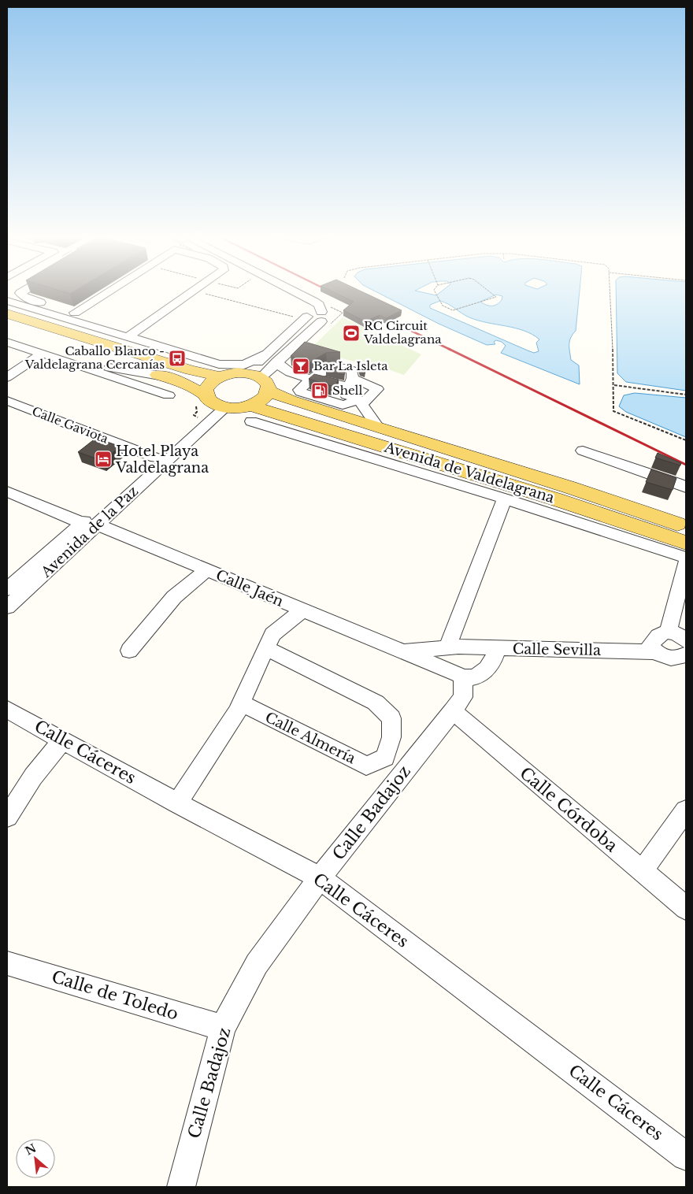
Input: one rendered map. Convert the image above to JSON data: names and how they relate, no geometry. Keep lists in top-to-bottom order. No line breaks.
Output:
{"streets":{"main road":["Avenida de Valdelagrana"],"street":["Calle Gaviota","Avenida de la Paz","Calle Jaén","Calle Sevilla","Calle Almería","Calle Cáceres","Calle Córdoba","Calle Badajoz","Calle de Toledo"]},"crossings":[["Calle Gaviota","Avenida de la Paz"],["Avenida de la Paz","Calle Jaén"],["Calle Jaén","Calle Sevilla"],["Calle Jaén","Calle Badajoz"],["Calle Cáceres","Calle Badajoz"],["Calle Córdoba","Calle Badajoz"],["Calle Badajoz","Calle de Toledo"]],"places":{"sports":["RC Circuit Valdelagrana"],"bus stop":["Caballo Blanco - Valdelagrana Cercanías"],"bar":["Bar La Isleta"],"fuel station":["Shell"],"hotel":["Hotel Playa Valdelagrana"]},"north":"top left"}
